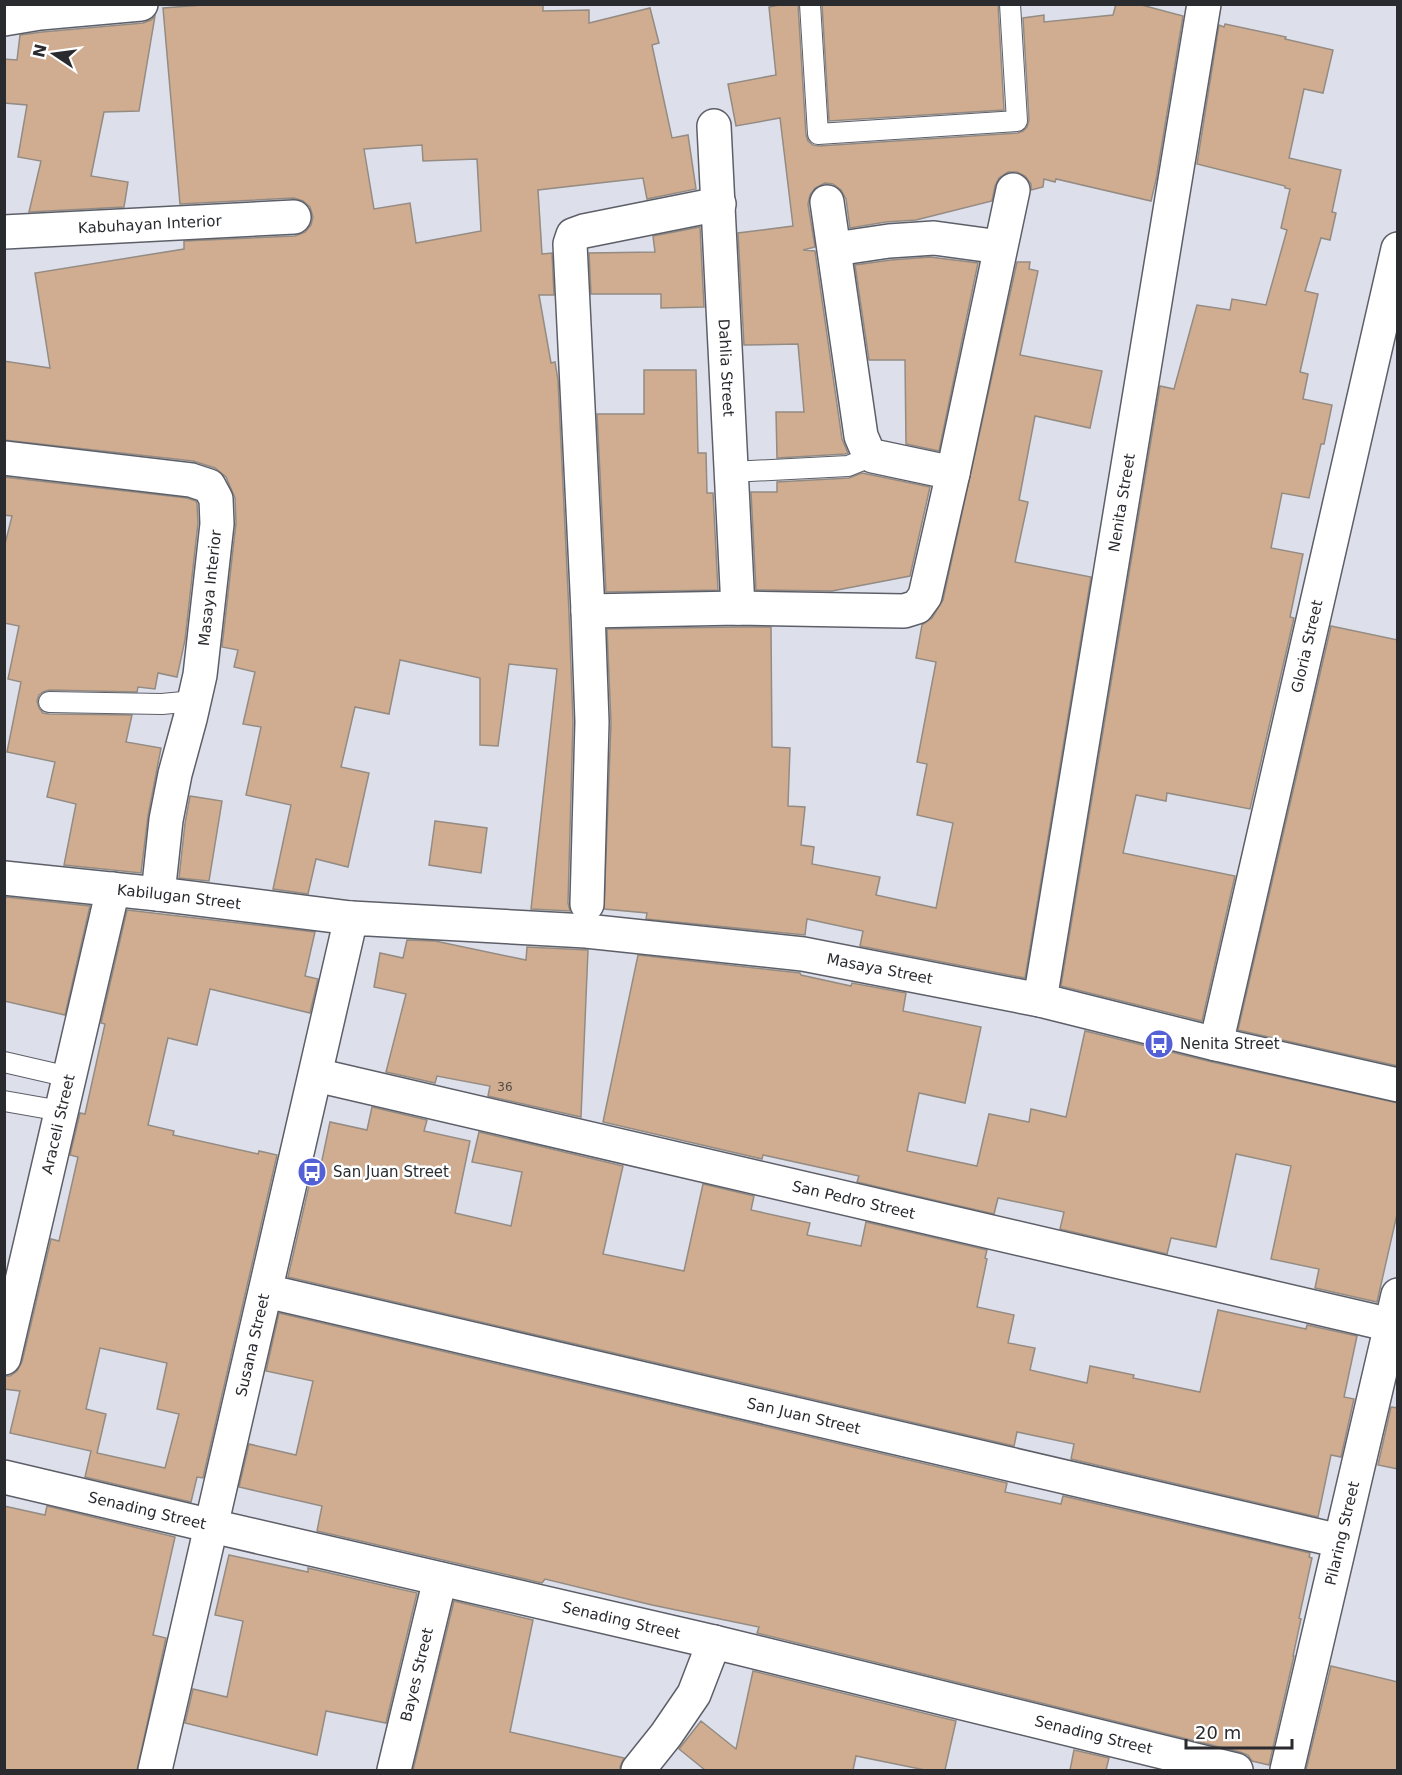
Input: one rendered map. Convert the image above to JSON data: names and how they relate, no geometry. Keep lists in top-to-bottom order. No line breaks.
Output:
{"streets":{"street":["Kabuhayan Interior","Dahlia Street","Nenita Street","Masaya Interior","Gloria Street","Kabilugan Street","Masaya Street","Araceli Street","San Pedro Street","Susana Street","San Juan Street","Senading Street","Pilaring Street","Bayes Street"]},"crossings":[["Nenita Street","Masaya Street"],["Masaya Interior","Kabilugan Street"],["Gloria Street","Masaya Street"],["Kabilugan Street","Masaya Street"],["Kabilugan Street","Araceli Street"],["Kabilugan Street","Susana Street"],["Masaya Street","Susana Street"],["San Pedro Street","Susana Street"],["San Pedro Street","Pilaring Street"],["Susana Street","San Juan Street"],["Susana Street","Senading Street"],["San Juan Street","Pilaring Street"],["Senading Street","Bayes Street"]],"places":{"bus stop":["Nenita Street","San Juan Street"]},"house_numbers":["36"],"scale_bar":"20 m","north":"left"}
